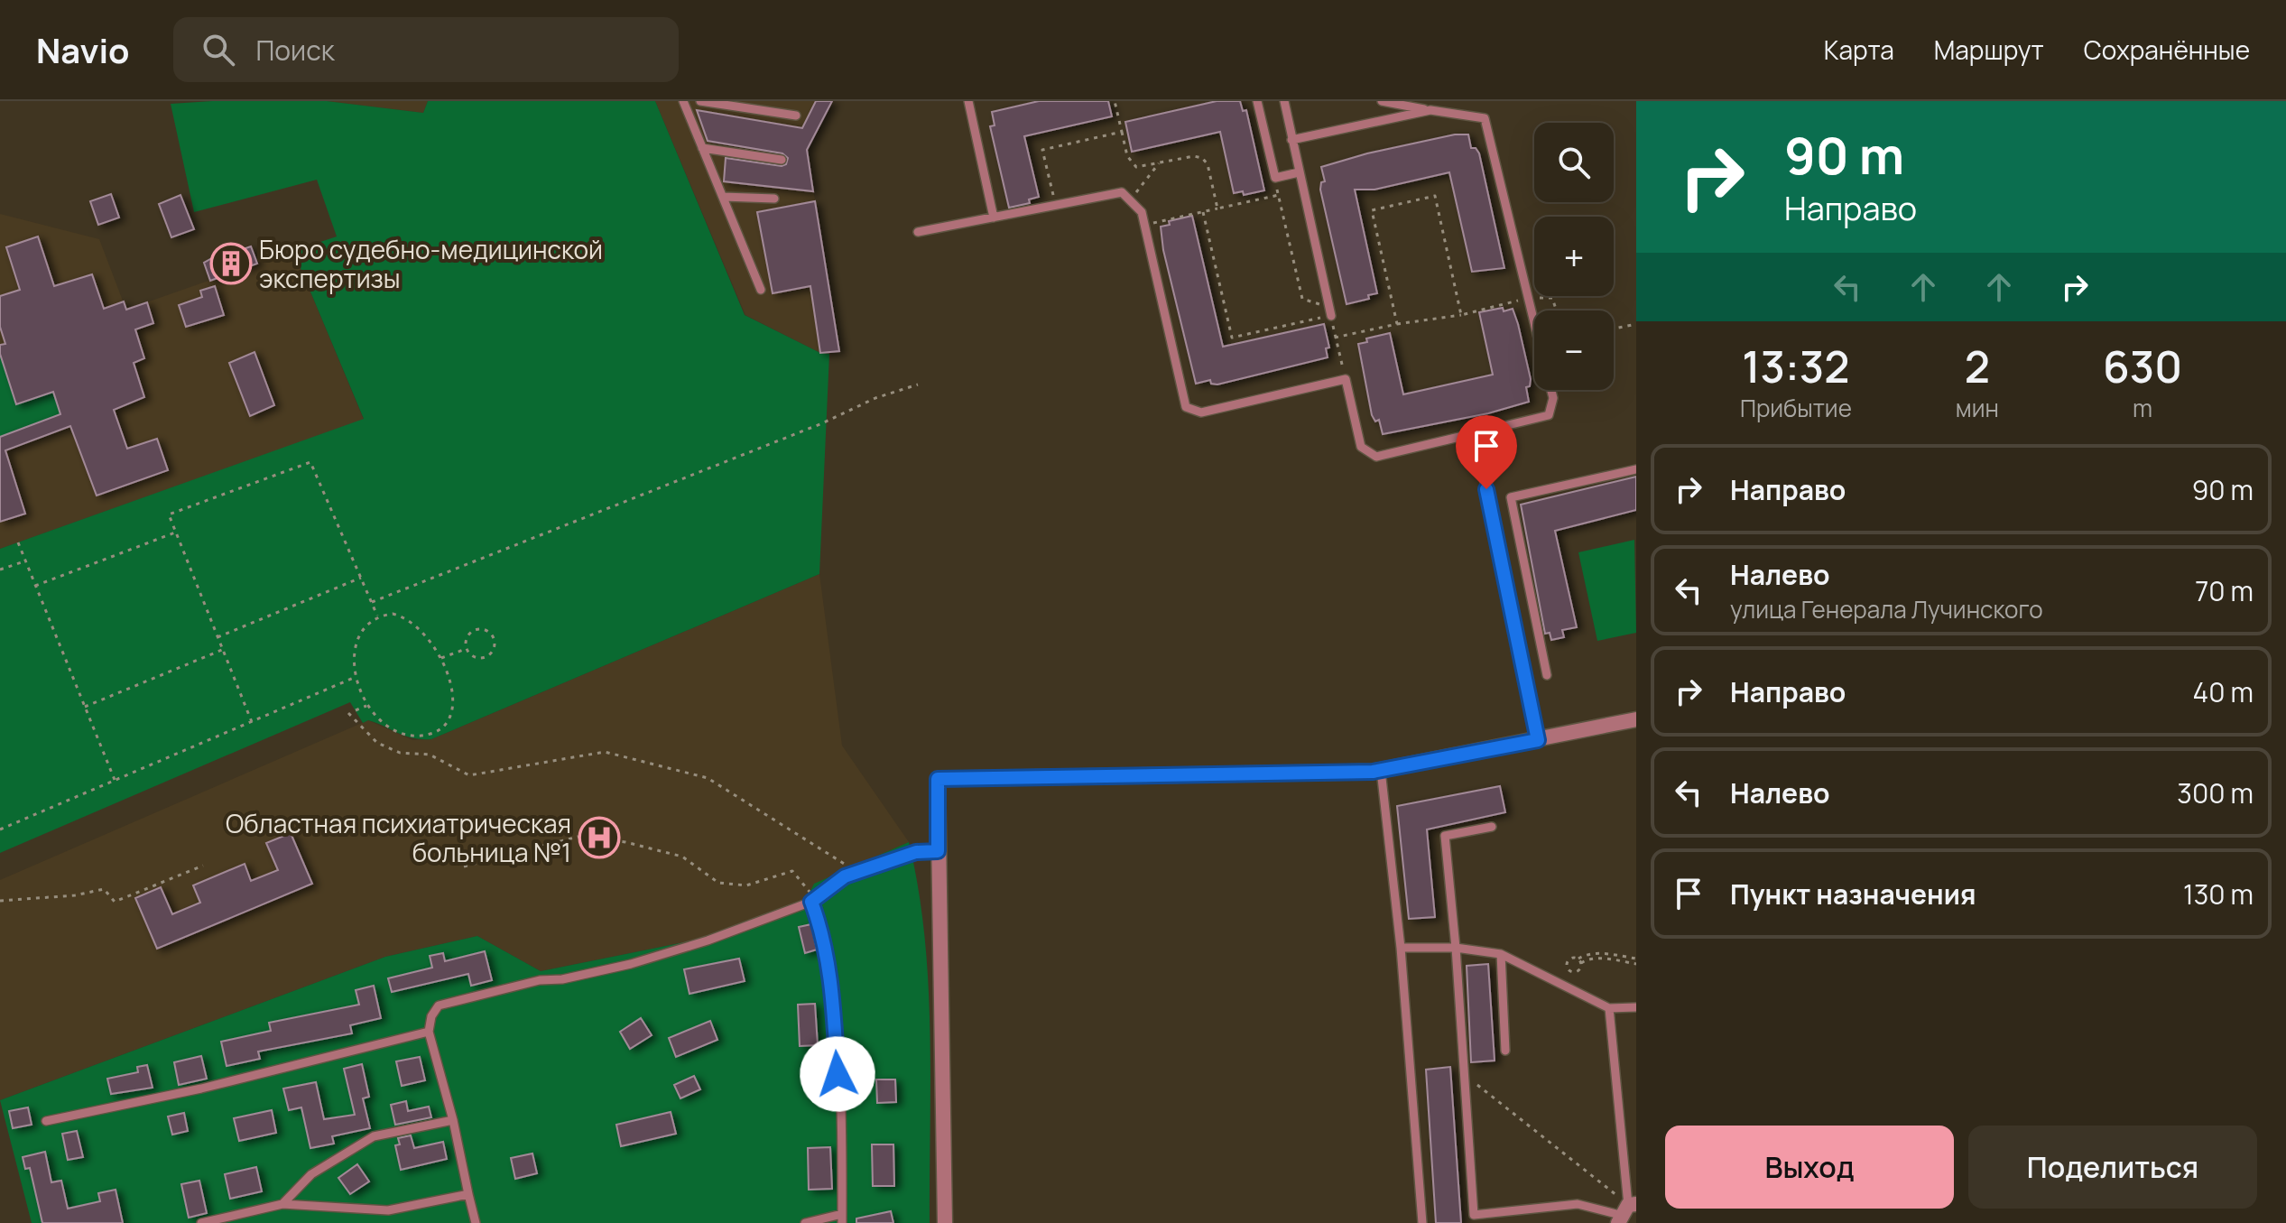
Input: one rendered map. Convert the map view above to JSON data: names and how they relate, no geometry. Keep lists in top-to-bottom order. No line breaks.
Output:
{"places":{"building":["Бюро судебно-медицинской экспертизы"],"hospital":["Областная психиатрическая больница №1"]},"page":{"header":"Navio","search":"Поиск","nav":["Карта","Маршрут","Сохранённые"],"turn":["90 m","Направо"],"map_buttons":["+","−"],"eta":["13:32","Прибытие","2","мин","630","m"],"list":[{"name":"Направо","value":"90 m"},{"name":"Налево","note":"улица Генерала Лучинского","value":"70 m"},{"name":"Направо","value":"40 m"},{"name":"Налево","value":"300 m"},{"name":"Пункт назначения","value":"130 m"}],"buttons":["Выход","Поделиться"]}}
